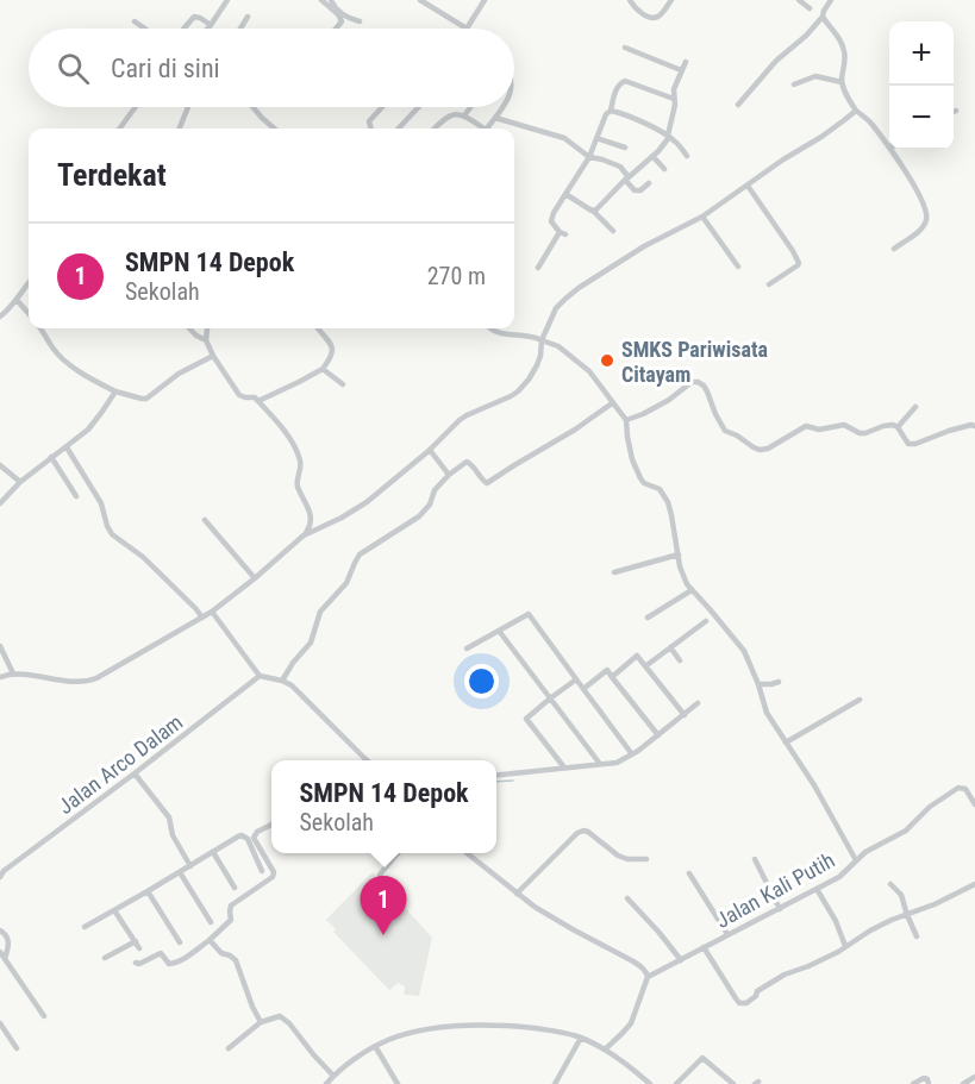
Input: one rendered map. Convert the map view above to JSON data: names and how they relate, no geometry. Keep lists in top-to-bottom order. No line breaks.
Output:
{"streets":{"street":["Jalan Arco Dalam","Jalan Kali Putih"]},"places":["SMKS Pariwisata Citayam"],"page":{"map_buttons":["+","−"],"search":"Cari di sini","heading":"Terdekat","list":[{"mark":"1","name":"SMPN 14 Depok","note":"Sekolah","value":"270 m"}],"popup":["SMPN 14 Depok","Sekolah"],"pins":"1"}}
